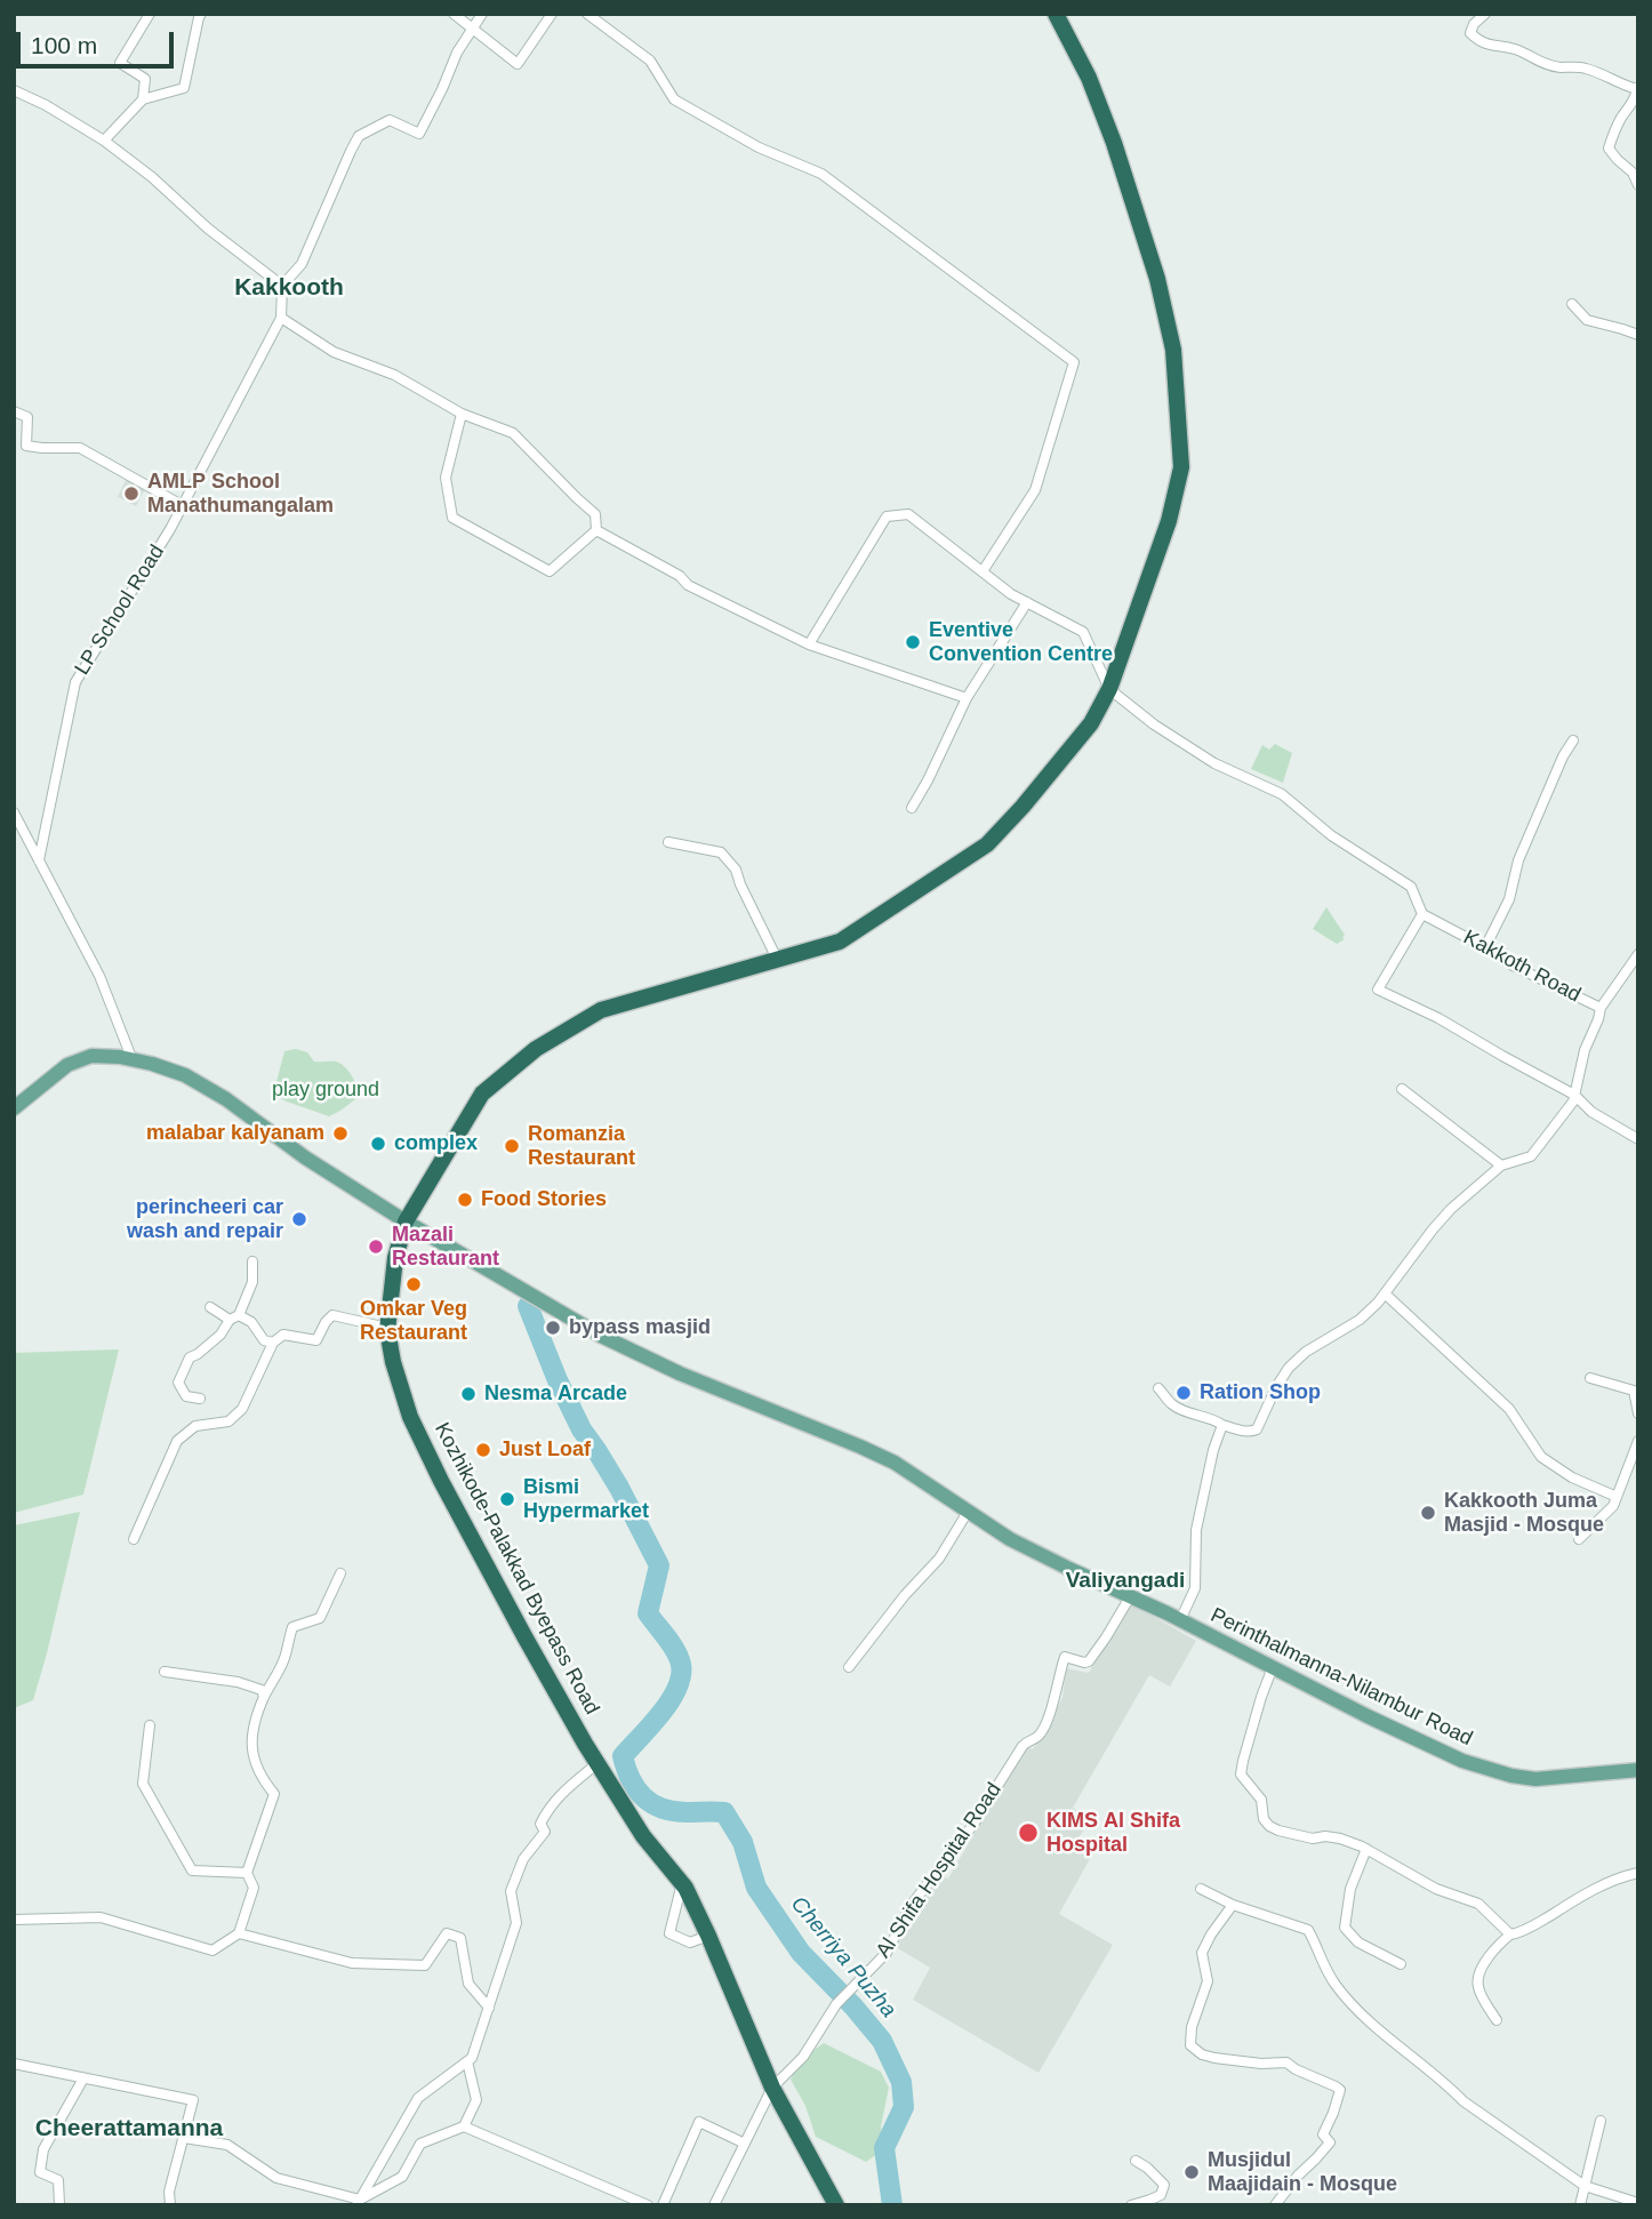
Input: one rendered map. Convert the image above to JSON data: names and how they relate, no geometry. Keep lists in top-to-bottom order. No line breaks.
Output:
{"streets":{"highway":["Kozhikode-Palakkad Byepass Road"],"main road":["Perinthalmanna-Nilambur Road"],"street":["LP School Road","Kakkoth Road","Al Shifa Hospital Road"]},"crossings":[["Kozhikode-Palakkad Byepass Road","Perinthalmanna-Nilambur Road"],["Kozhikode-Palakkad Byepass Road","Al Shifa Hospital Road"],["Perinthalmanna-Nilambur Road","Al Shifa Hospital Road"]],"districts":["Kakkooth","Valiyangadi","Cheerattamanna"],"water":["Cherriya Puzha"],"parks":["play ground"],"places":["AMLP School Manathumangalam","Eventive Convention Centre","malabar kalyanam","complex","Romanzia Restaurant","Food Stories","perincheeri car wash and repair","Mazali Restaurant","Omkar Veg Restaurant","bypass masjid","Ration Shop","Nesma Arcade","Just Loaf","Bismi Hypermarket","Kakkooth Juma Masjid - Mosque","KIMS Al Shifa Hospital","Musjidul Maajidain - Mosque"],"scale_bar":"100 m"}
